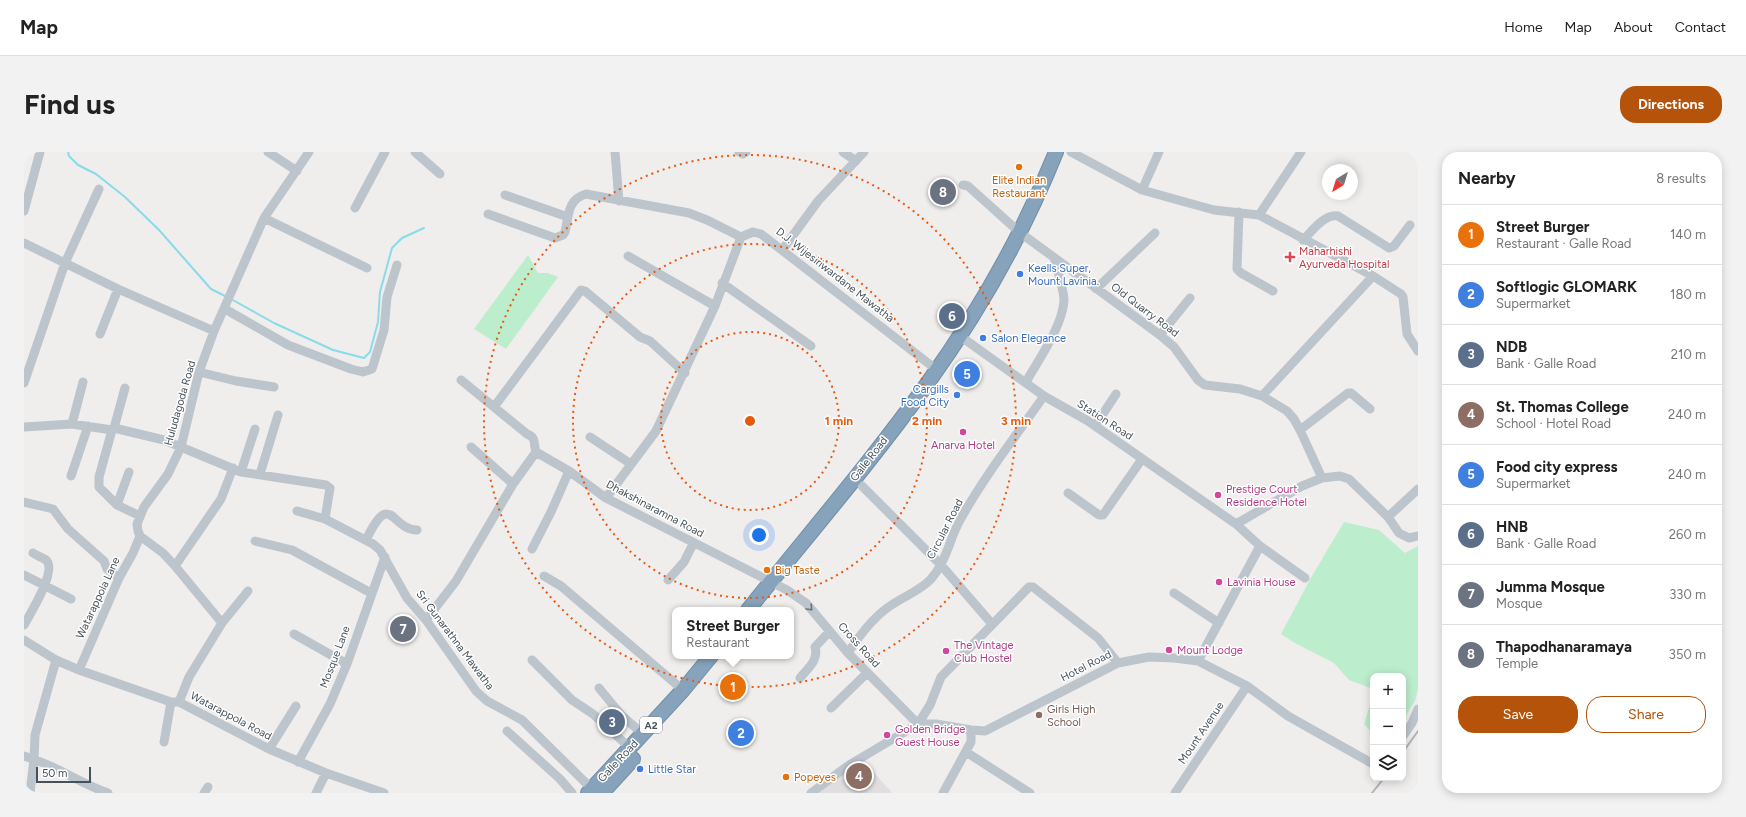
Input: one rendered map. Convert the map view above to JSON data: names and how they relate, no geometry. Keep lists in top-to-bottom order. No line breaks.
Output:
{"streets":{"highway":["Galle Road","A2"],"street":["D.J. Wijesiriwardane Mawatha","Old Quarry Road","Huludagoda Road","Station Road","Dhakshinaramna Road","Circular Road","Watarappola Lane","Sri Gunarathna Mawatha","Cross Road","Mosque Lane","Hotel Road","Watarappola Road","Mount Avenue"]},"crossings":[["D.J. Wijesiriwardane Mawatha","Galle Road"],["Old Quarry Road","Galle Road"],["Huludagoda Road","Watarappola Lane"],["Station Road","Galle Road"],["Station Road","Circular Road"],["Galle Road","Dhakshinaramna Road"],["Galle Road","Sri Gunarathna Mawatha"],["Galle Road","Cross Road"],["Dhakshinaramna Road","Cross Road"],["Circular Road","Cross Road"],["Watarappola Lane","Watarappola Road"],["Sri Gunarathna Mawatha","Mosque Lane"],["Cross Road","Hotel Road"],["Mosque Lane","Watarappola Road"],["Hotel Road","Mount Avenue"]],"one_way":["Cross Road"],"places":{"other":["Elite Indian Restaurant","Keells Super, Mount Lavinia.","Salon Elegance","Cargills Food City","Anarva Hotel","Prestige Court Residence Hotel","Big Taste","Lavinia House","Mount Lodge","The Vintage Club Hostel","Girls High School","Golden Bridge Guest House","Little Star","Popeyes"],"health":["Maharhishi Ayurveda Hospital"]},"scale_bar":"50 m","north":"bottom left","page":{"header":"Map","nav":["Home","Map","About","Contact"],"buttons":["Directions",["Save","Share"]],"title":"Find us","heading":["Nearby","8 results"],"pins":["8","6","5","7","1","3","2","4"],"list":[{"mark":"1","name":"Street Burger","note":"Restaurant · Galle Road","value":"140 m"},{"mark":"2","name":"Softlogic GLOMARK","note":"Supermarket","value":"180 m"},{"mark":"3","name":"NDB","note":"Bank · Galle Road","value":"210 m"},{"mark":"4","name":"St. Thomas College","note":"School · Hotel Road","value":"240 m"},{"mark":"5","name":"Food city express","note":"Supermarket","value":"240 m"},{"mark":"6","name":"HNB","note":"Bank · Galle Road","value":"260 m"},{"mark":"7","name":"Jumma Mosque","note":"Mosque","value":"330 m"},{"mark":"8","name":"Thapodhanaramaya","note":"Temple","value":"350 m"}],"popup":["Street Burger","Restaurant"],"map_buttons":["+","−"],"scale":"50 m"},"rings":["1 min","2 min","3 min"]}
